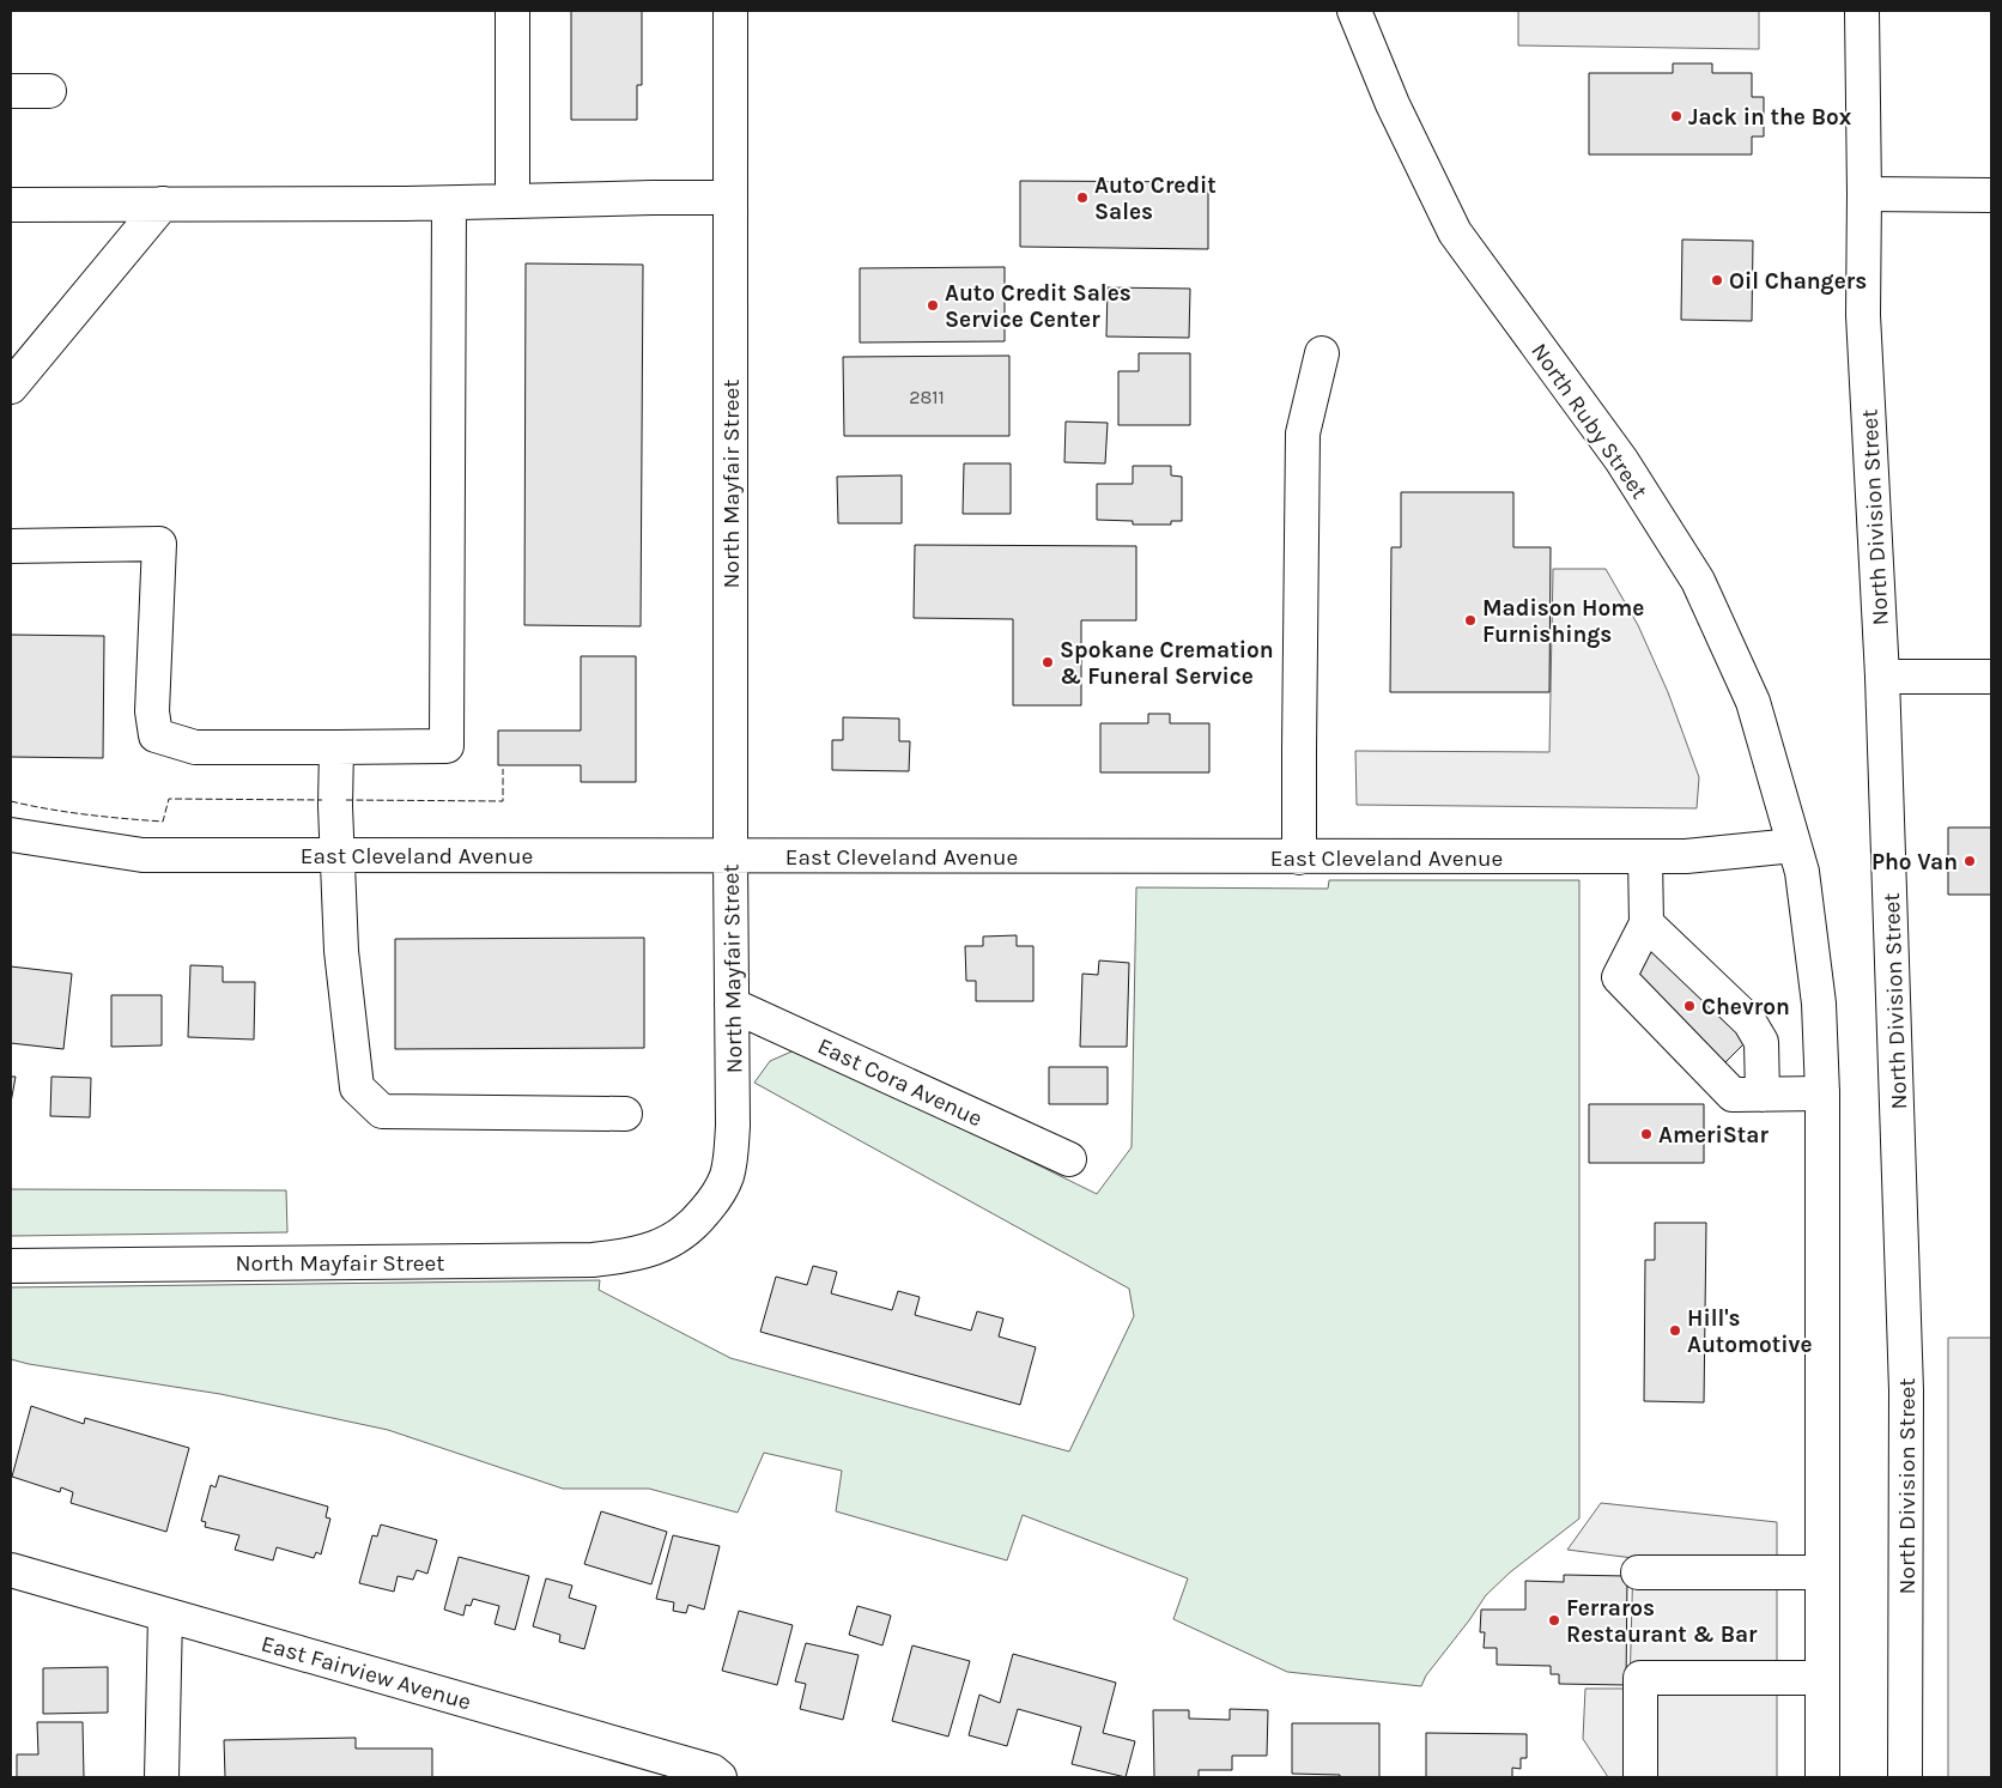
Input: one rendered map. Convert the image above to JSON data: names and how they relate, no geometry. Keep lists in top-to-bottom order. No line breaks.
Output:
{"streets":{"street":["North Ruby Street","North Mayfair Street","North Division Street","East Cleveland Avenue","East Cora Avenue","East Fairview Avenue"]},"crossings":[["North Ruby Street","East Cleveland Avenue"],["North Mayfair Street","East Cleveland Avenue"],["North Mayfair Street","East Cora Avenue"]],"places":["Jack in the Box","Auto Credit Sales","Oil Changers","Auto Credit Sales Service Center","Madison Home Furnishings","Spokane Cremation & Funeral Service","Pho Van","Chevron","AmeriStar","Hill's Automotive","Ferraros Restaurant & Bar"],"house_numbers":["2811"]}
